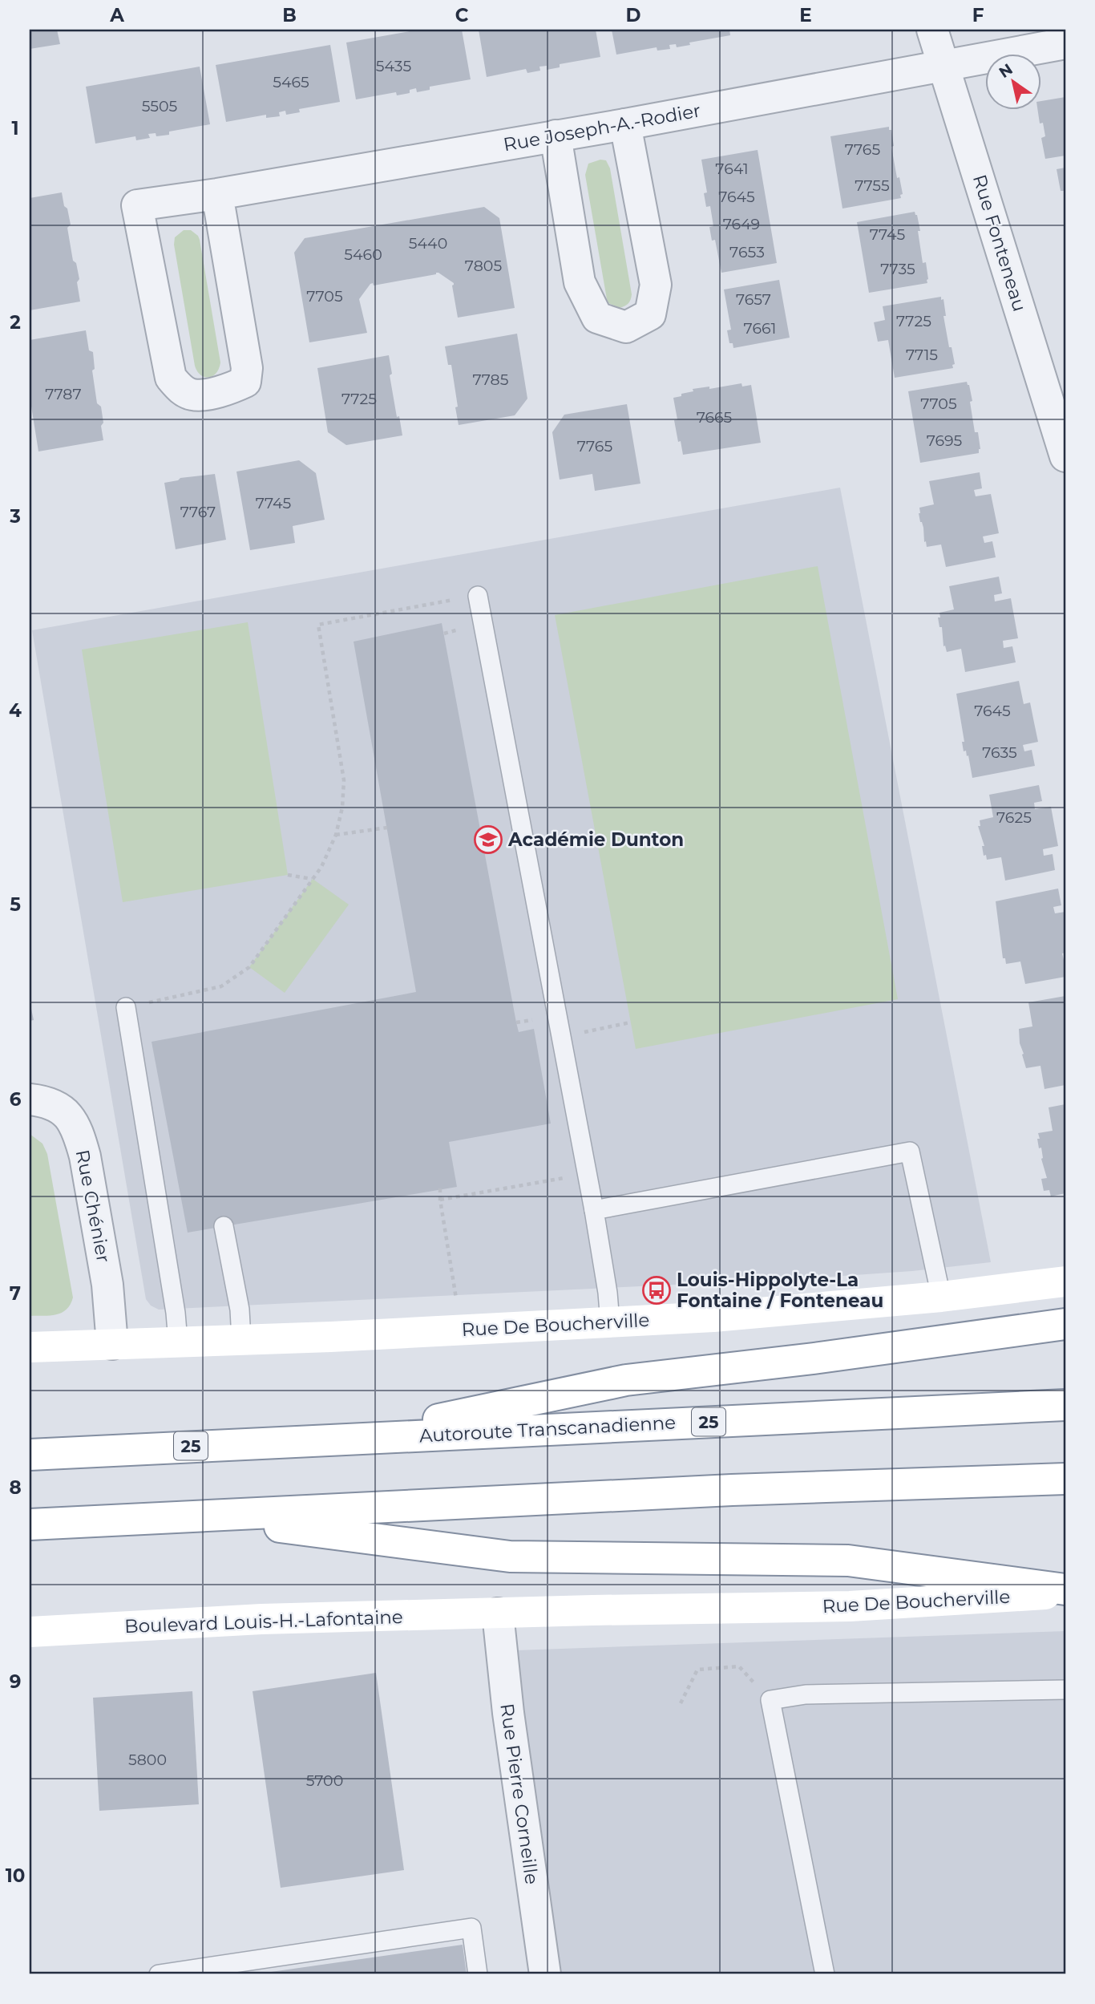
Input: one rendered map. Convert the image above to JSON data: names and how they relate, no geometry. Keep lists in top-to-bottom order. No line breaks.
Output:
{"streets":{"main road":["Rue De Boucherville","25","Autoroute Transcanadienne","Boulevard Louis-H.-Lafontaine"],"street":["Rue Joseph-A.-Rodier","Rue Fonteneau","Rue Chénier","Rue Pierre Corneille"]},"crossings":[["Rue Joseph-A.-Rodier","Rue Fonteneau"],["Rue Chénier","Rue De Boucherville"],["Rue De Boucherville","Boulevard Louis-H.-Lafontaine"],["Rue De Boucherville","Rue Pierre Corneille"],["Boulevard Louis-H.-Lafontaine","Rue Pierre Corneille"]],"places":{"school or university":["Académie Dunton"],"bus stop":["Louis-Hippolyte-La Fontaine / Fonteneau"]},"house_numbers":["5435","5465","5505","7765","7641","7755","7645","7649","7745","5440","7653","5460","7805","7735","7705","7657","7725","7661","7715","7785","7787","7725","7705","7665","7695","7765","7745","7767","7645","7635","7625","5800","5700"],"north":"top left","grid":{"columns":["A","B","C","D","E","F"],"rows":["1","2","3","4","5","6","7","8","9","10"]}}
